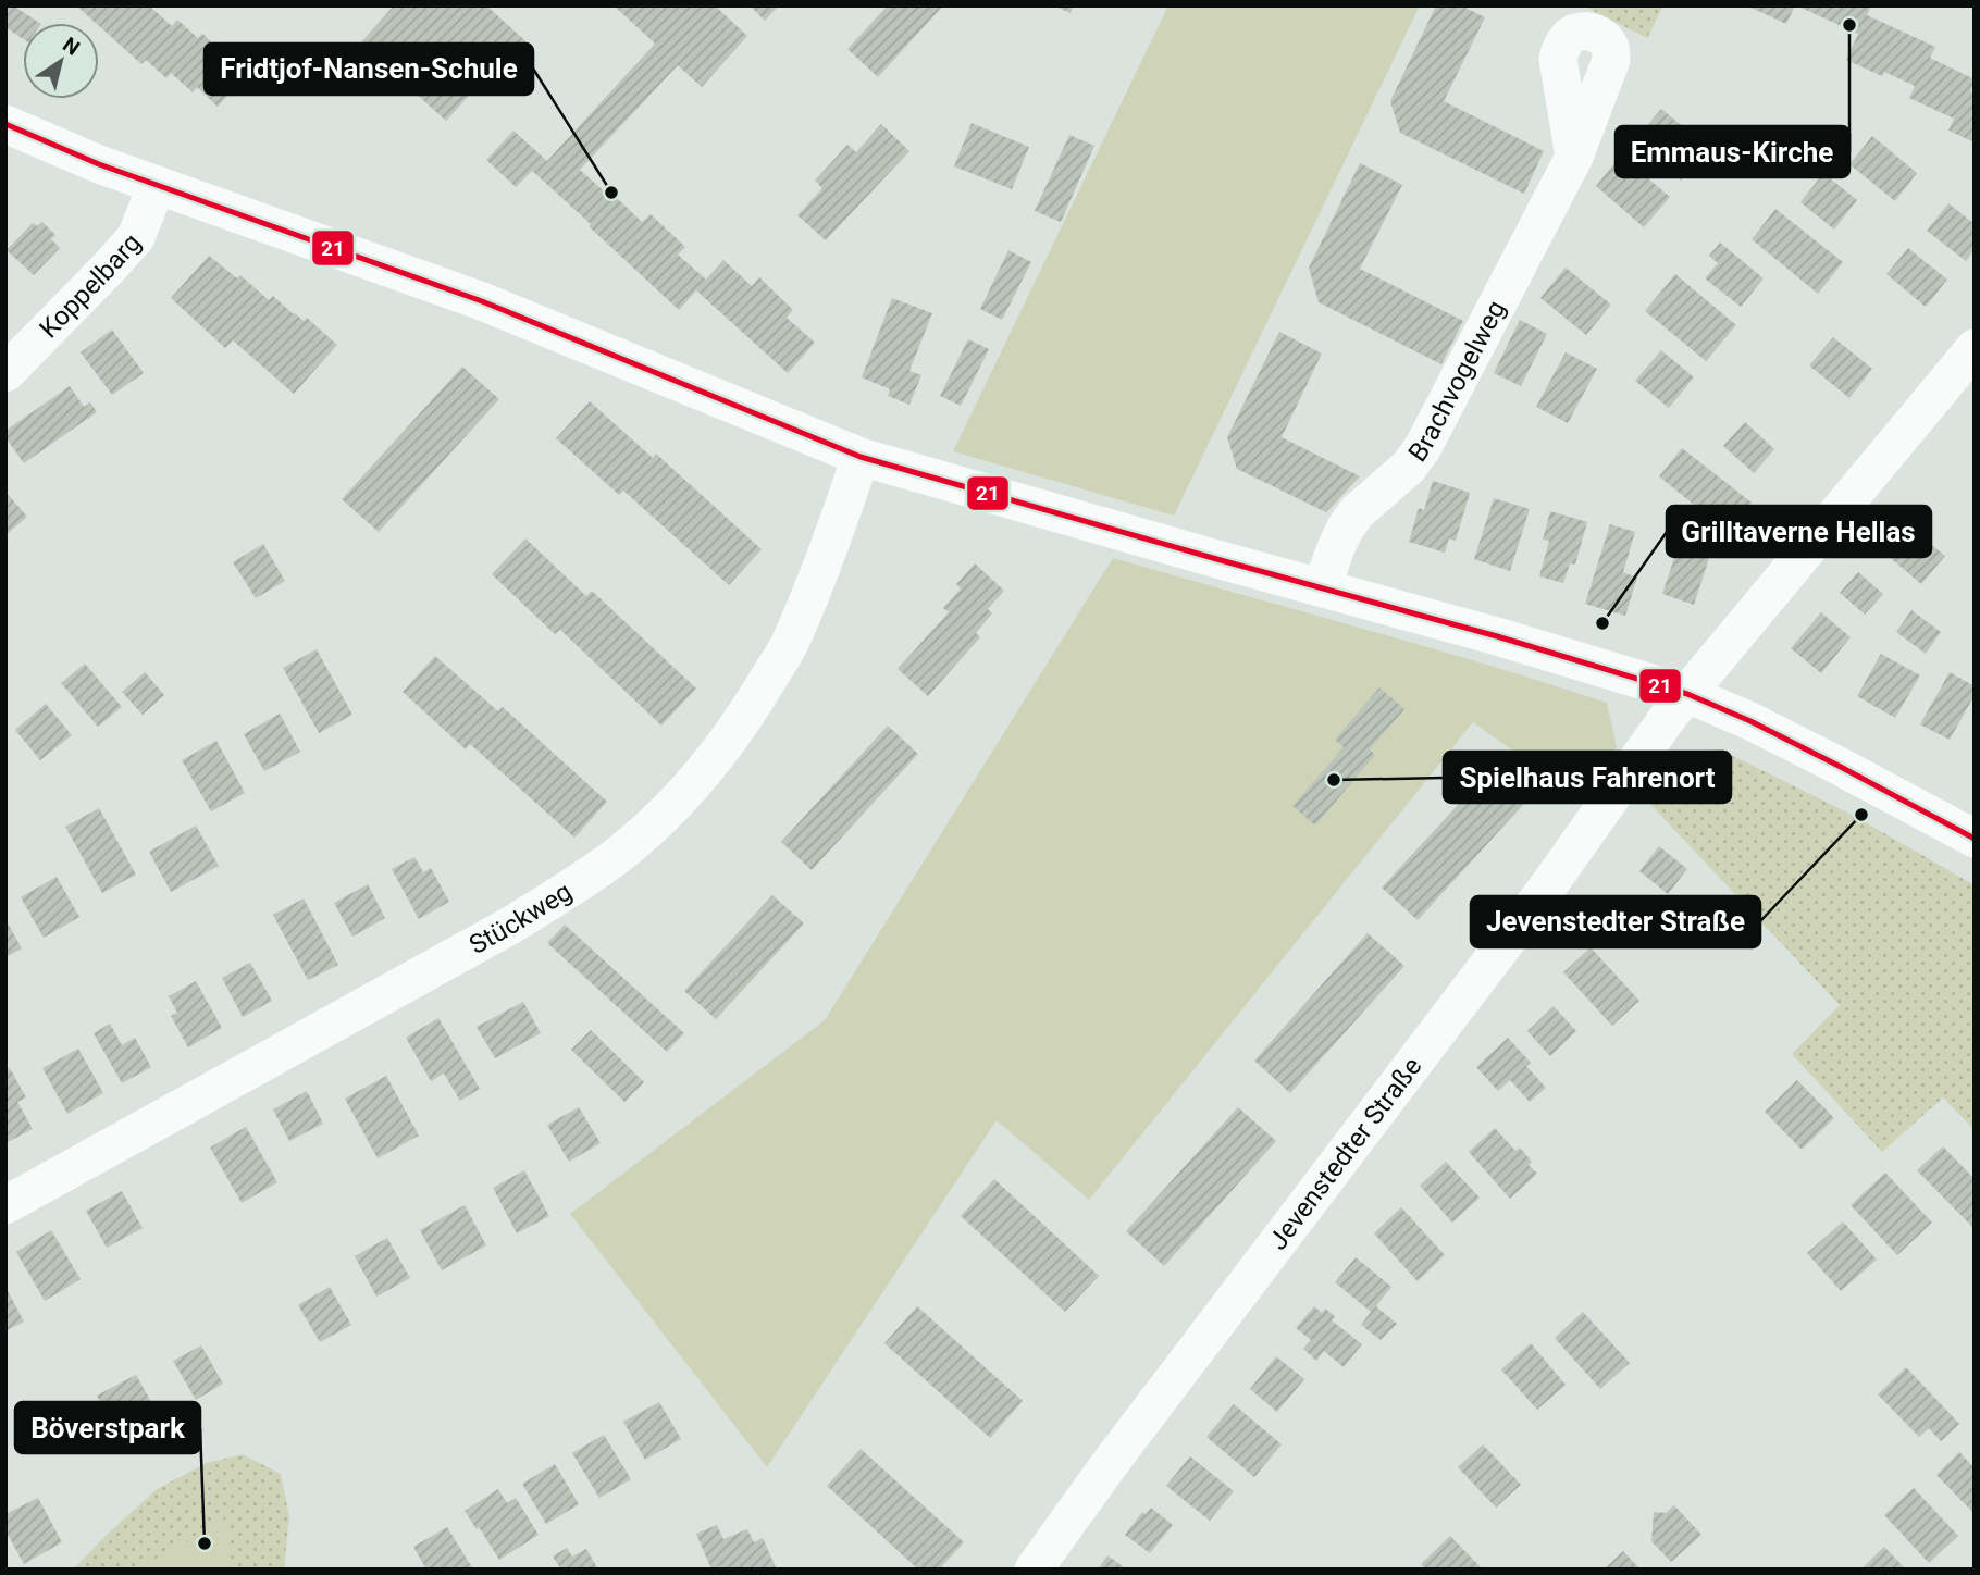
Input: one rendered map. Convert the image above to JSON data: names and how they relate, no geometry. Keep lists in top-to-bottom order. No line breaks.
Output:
{"streets":{"street":["Koppelbarg","Brachvogelweg","Stückweg","Jevenstedter Straße"]},"places":["Emmaus-Kirche","Fridtjof-Nansen-Schule","Grilltaverne Hellas","Spielhaus Fahrenort","Jevenstedter Straße","Böverstpark"],"lines":["transit line 21"],"north":"top right"}
